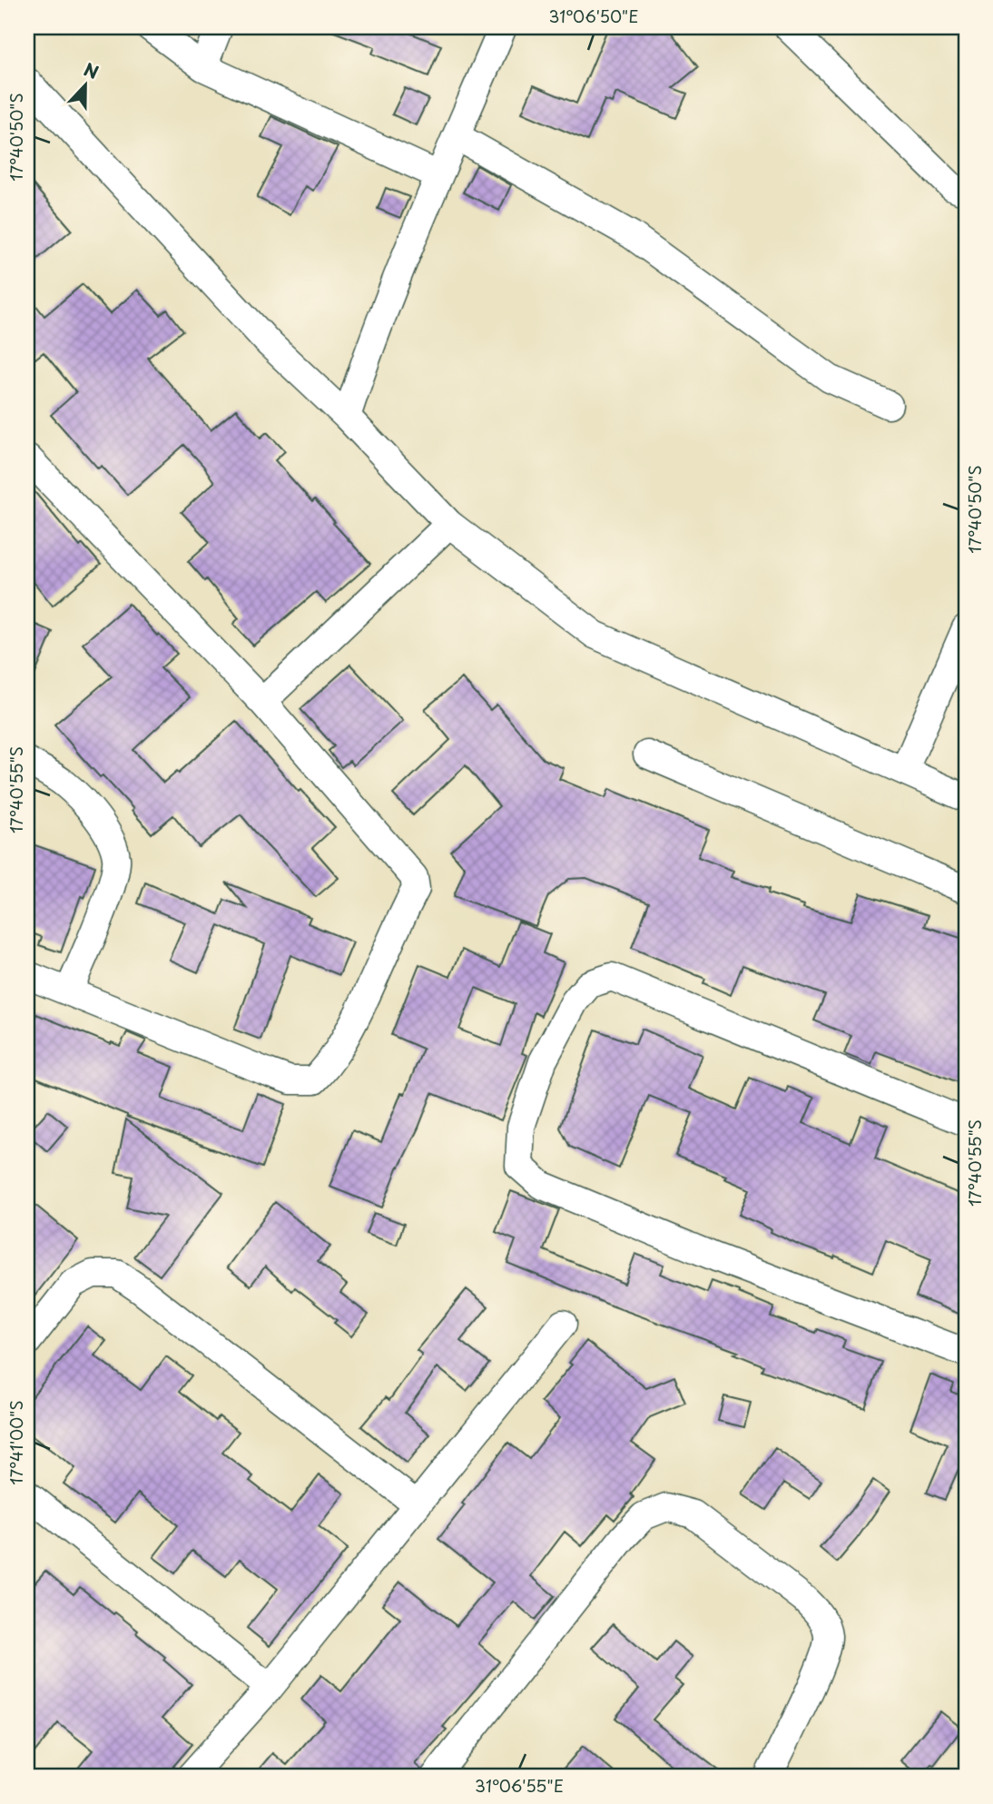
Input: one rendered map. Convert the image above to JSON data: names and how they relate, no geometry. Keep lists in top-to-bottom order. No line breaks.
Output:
{"north":"top","coordinates":["31°06'50\"E","17°40'50\"S","17°40'55\"S","17°41'00\"S","31°06'55\"E"]}
